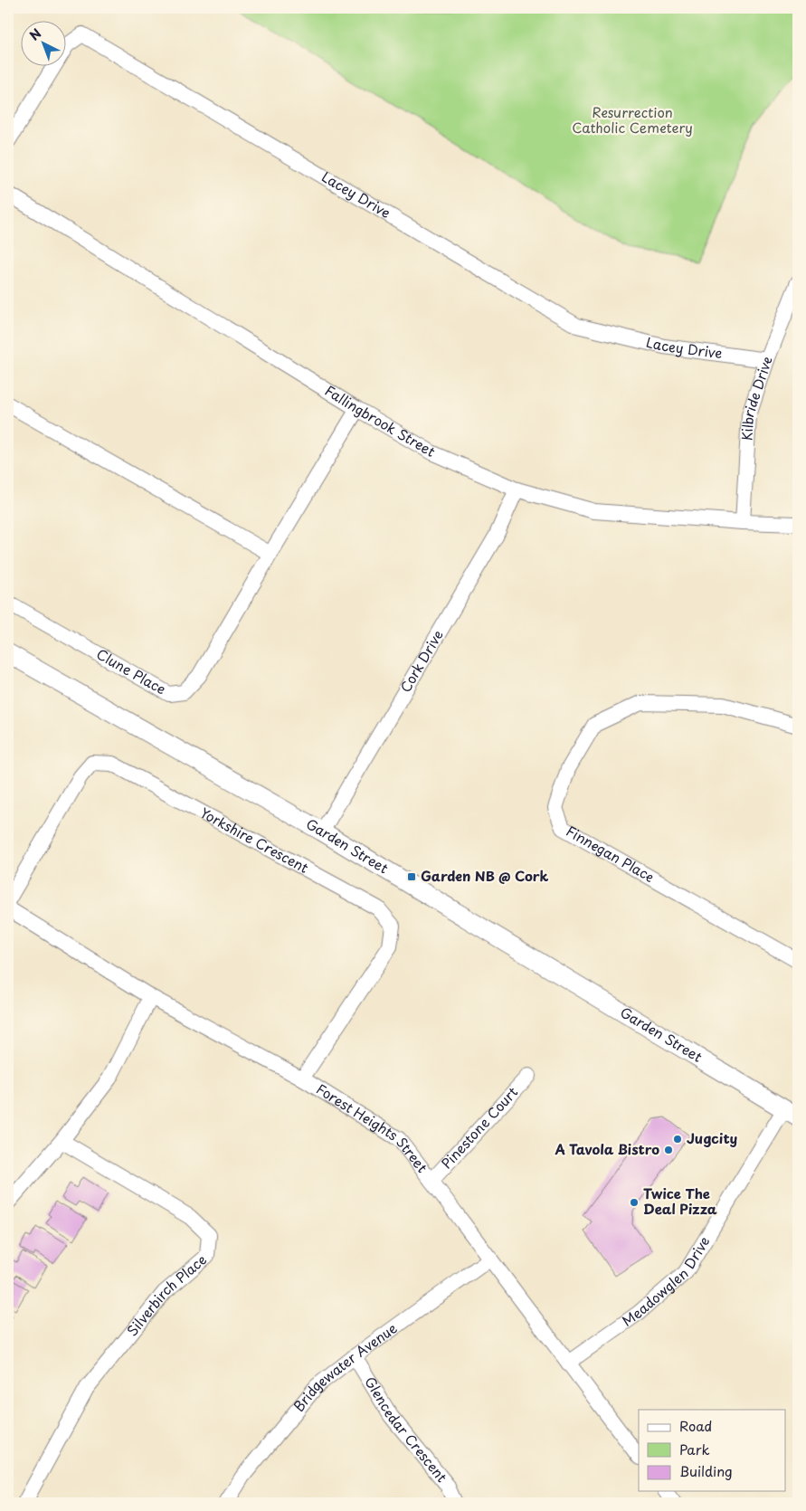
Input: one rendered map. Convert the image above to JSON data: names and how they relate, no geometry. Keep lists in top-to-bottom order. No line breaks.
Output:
{"streets":{"street":["Lacey Drive","Kilbride Drive","Fallingbrook Street","Cork Drive","Clune Place","Yorkshire Crescent","Garden Street","Finnegan Place","Pinestone Court","Forest Heights Street","Meadowglen Drive","Silverbirch Place","Bridgewater Avenue","Glencedar Crescent"]},"crossings":[["Lacey Drive","Kilbride Drive"],["Kilbride Drive","Fallingbrook Street"],["Fallingbrook Street","Cork Drive"],["Fallingbrook Street","Clune Place"],["Cork Drive","Garden Street"],["Yorkshire Crescent","Forest Heights Street"],["Garden Street","Meadowglen Drive"],["Pinestone Court","Forest Heights Street"],["Forest Heights Street","Meadowglen Drive"],["Forest Heights Street","Bridgewater Avenue"],["Bridgewater Avenue","Glencedar Crescent"]],"parks":["Resurrection Catholic Cemetery"],"places":{"transit":["Garden NB @ Cork"],"other":["Jugcity","A Tavola Bistro","Twice The Deal Pizza"]},"legend":["Road","Park","Building"],"north":"top left"}
